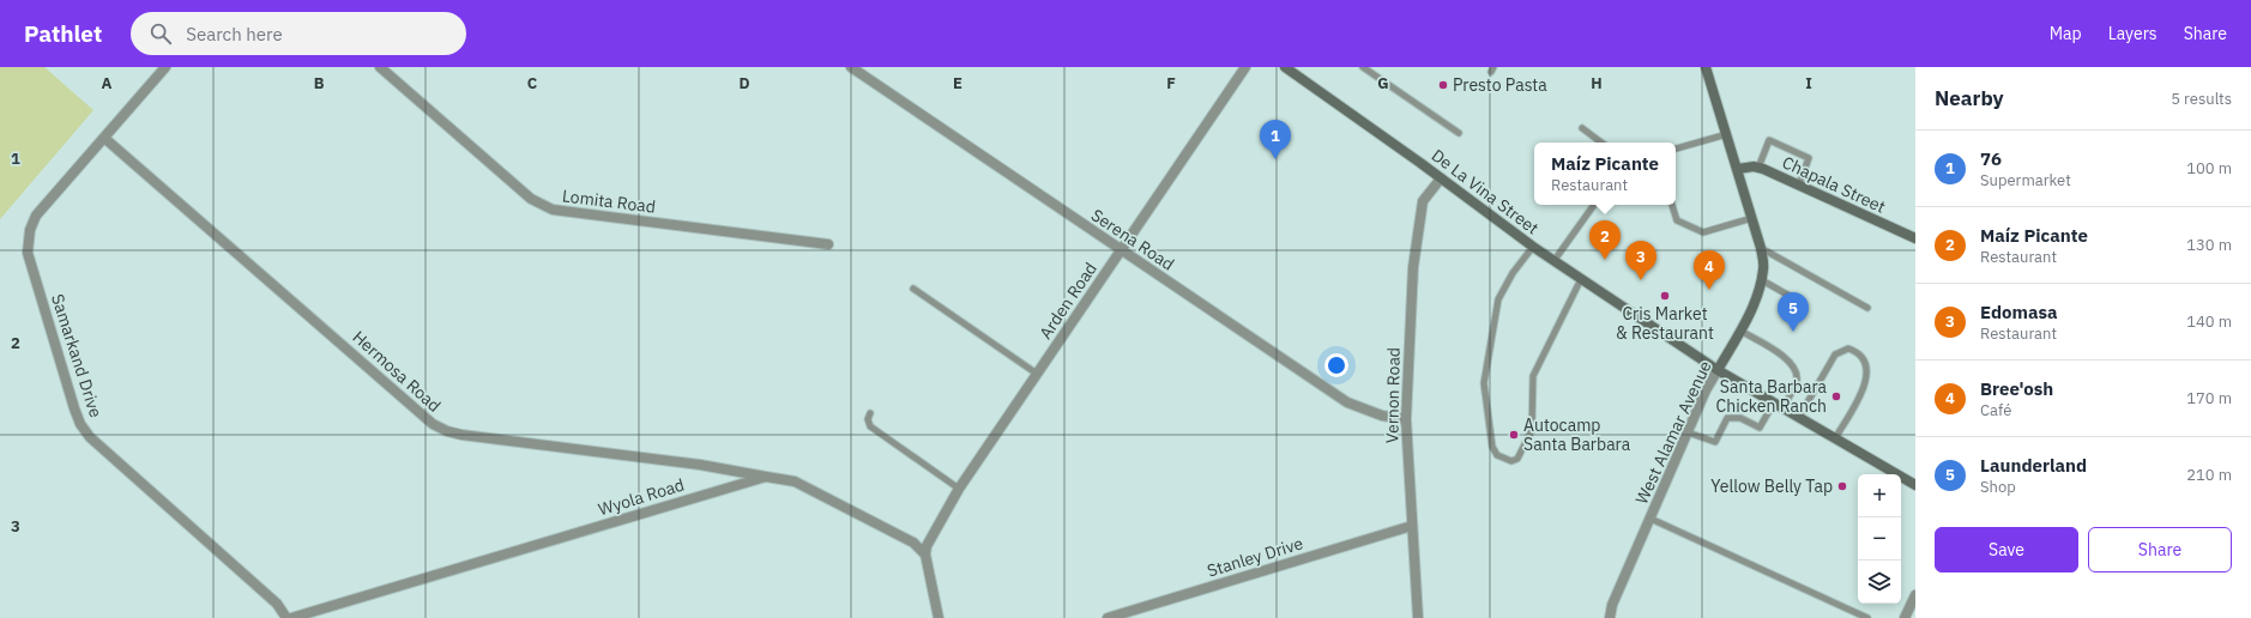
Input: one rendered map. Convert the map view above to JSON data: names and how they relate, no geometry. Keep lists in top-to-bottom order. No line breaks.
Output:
{"streets":{"street":["Chapala Street","De La Vina Street","Lomita Road","Serena Road","Arden Road","Samarkand Drive","Hermosa Road","Vernon Road","West Alamar Avenue","Wyola Road","Stanley Drive"]},"crossings":[["Chapala Street","West Alamar Avenue"],["De La Vina Street","Vernon Road"],["De La Vina Street","West Alamar Avenue"],["Serena Road","Arden Road"],["Serena Road","Vernon Road"],["Arden Road","Wyola Road"],["Samarkand Drive","Hermosa Road"],["Hermosa Road","Wyola Road"],["Vernon Road","Stanley Drive"]],"places":["Presto Pasta","Cris Market & Restaurant","Santa Barbara Chicken Ranch","Autocamp Santa Barbara","Yellow Belly Tap"],"page":{"header":"Pathlet","search":"Search here","nav":["Map","Layers","Share"],"heading":["Nearby","5 results"],"pins":["1","2","3","4","5"],"list":[{"mark":"1","name":"76","note":"Supermarket","value":"100 m"},{"mark":"2","name":"Maíz Picante","note":"Restaurant","value":"130 m"},{"mark":"3","name":"Edomasa","note":"Restaurant","value":"140 m"},{"mark":"4","name":"Bree'osh","note":"Café","value":"170 m"},{"mark":"5","name":"Launderland","note":"Shop","value":"210 m"}],"popup":["Maíz Picante","Restaurant"],"map_buttons":["+","−"],"buttons":["Save","Share"]},"grid":{"columns":["A","B","C","D","E","F","G","H","I"],"rows":["1","2","3"]}}
